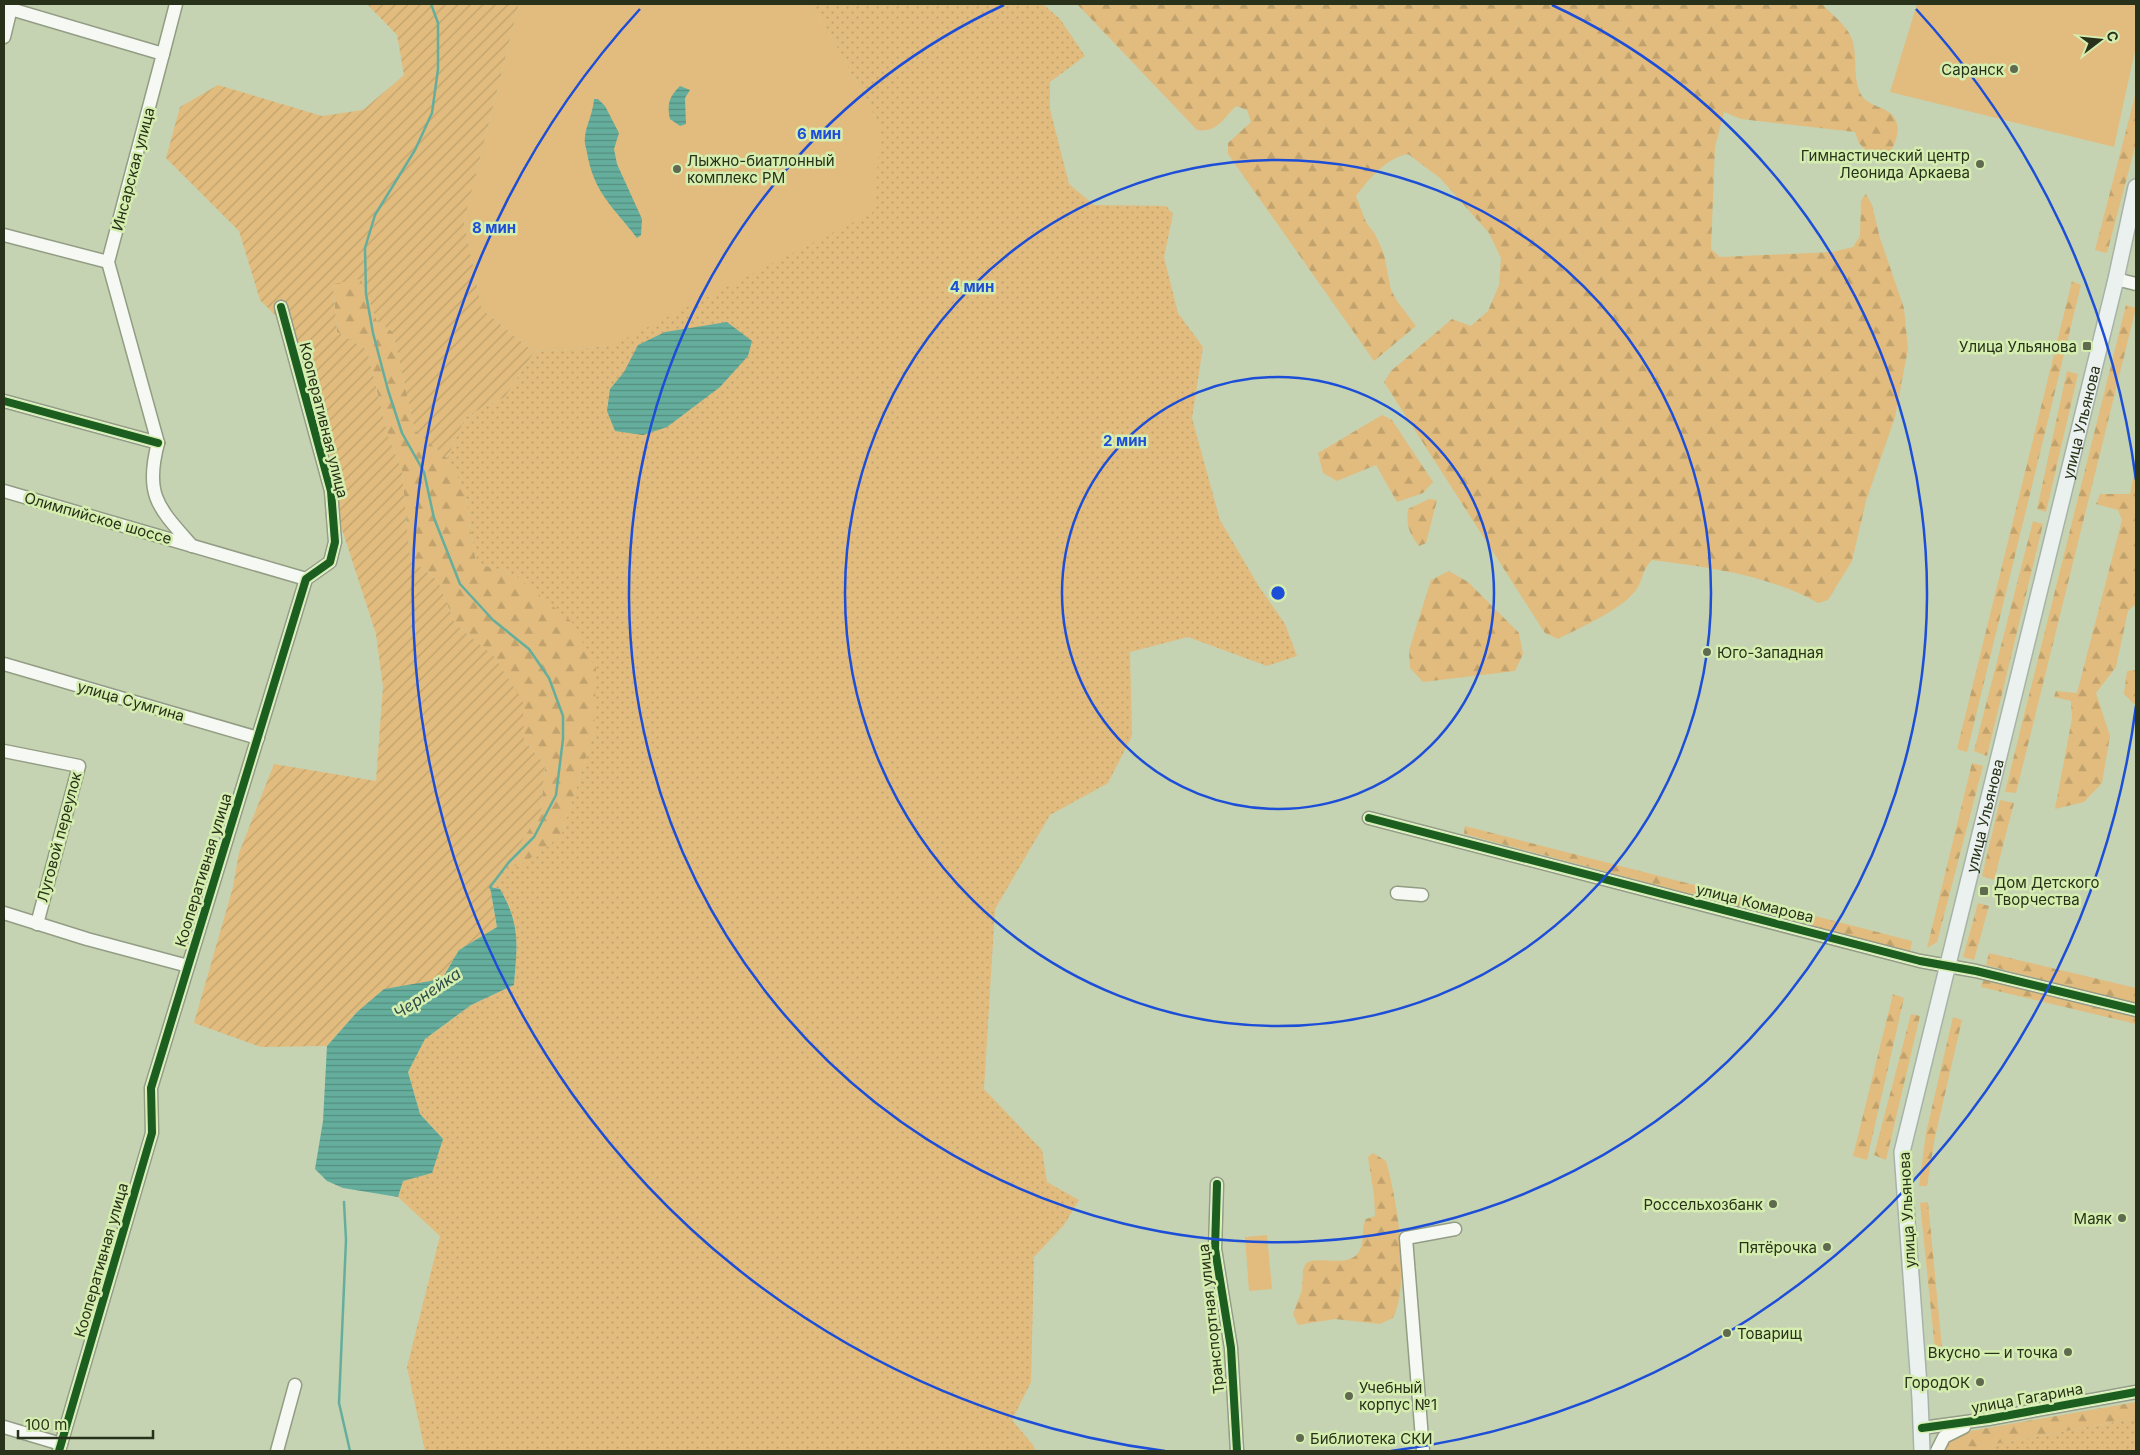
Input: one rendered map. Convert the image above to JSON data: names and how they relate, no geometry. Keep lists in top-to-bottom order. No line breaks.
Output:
{"streets":{"main road":["улица Ульянова"],"street":["Инсарская улица","Кооперативная улица","Олимпийское шоссе","улица Сумгина","Луговой переулок","улица Комарова","Транспортная улица","улица Гагарина"]},"crossings":[["Кооперативная улица","Олимпийское шоссе"],["Кооперативная улица","улица Сумгина"],["Кооперативная улица","Луговой переулок"],["улица Ульянова","улица Комарова"],["улица Ульянова","улица Гагарина"]],"water":["Чернейка"],"places":{"other":["Саранск","Гимнастический центр Леонида Аркаева","Лыжно-биатлонный комплекс РМ","Юго-Западная","Россельхозбанк","Маяк","Пятёрочка","Товарищ","Вкусно — и точка","ГородОК","Учебный корпус №1","Библиотека СКИ"],"transit":["Улица Ульянова","Дом Детского Творчества"]},"scale_bar":"100 m","north":"right","rings":["6 мин","8 мин","4 мин","2 мин"]}
